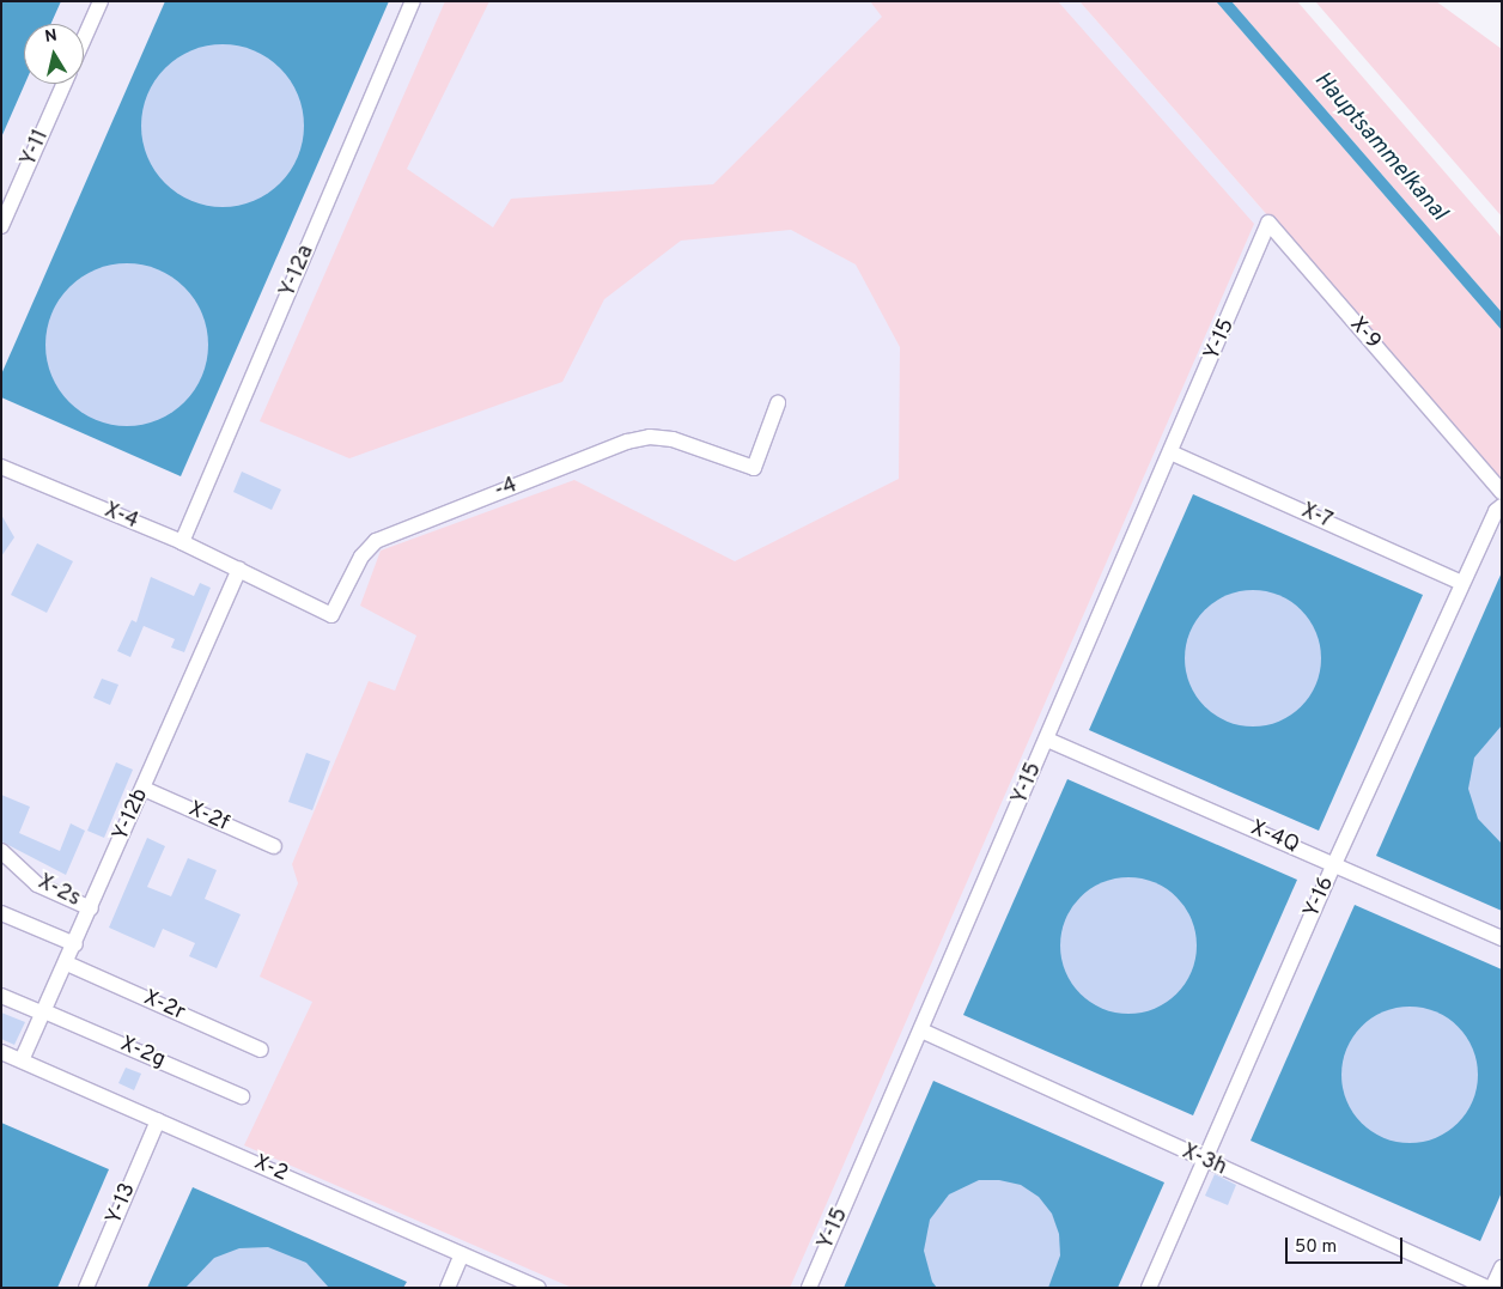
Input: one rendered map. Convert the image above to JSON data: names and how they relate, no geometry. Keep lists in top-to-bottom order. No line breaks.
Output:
{"streets":{"street":["Y-11","Y-12a","X-9","Y-15","-4","X-4","X-7","Y-12b","X-2f","X-4Q","X-2s","Y-16","X-2r","X-2g","X-3h","X-2","Y-13"]},"crossings":[["Y-12a","X-4"],["X-9","Y-15"],["Y-15","X-7"],["Y-15","X-4Q"],["Y-15","X-3h"],["-4","X-4"],["-4","Y-12b"],["X-4","Y-12b"],["X-7","Y-16"],["Y-12b","X-2f"],["Y-12b","X-2s"],["Y-12b","X-2r"],["Y-12b","X-2g"],["Y-12b","X-2"],["X-4Q","Y-16"],["Y-16","X-3h"],["X-2","Y-13"]],"water":["Hauptsammelkanal"],"scale_bar":"50 m","north":"top"}
